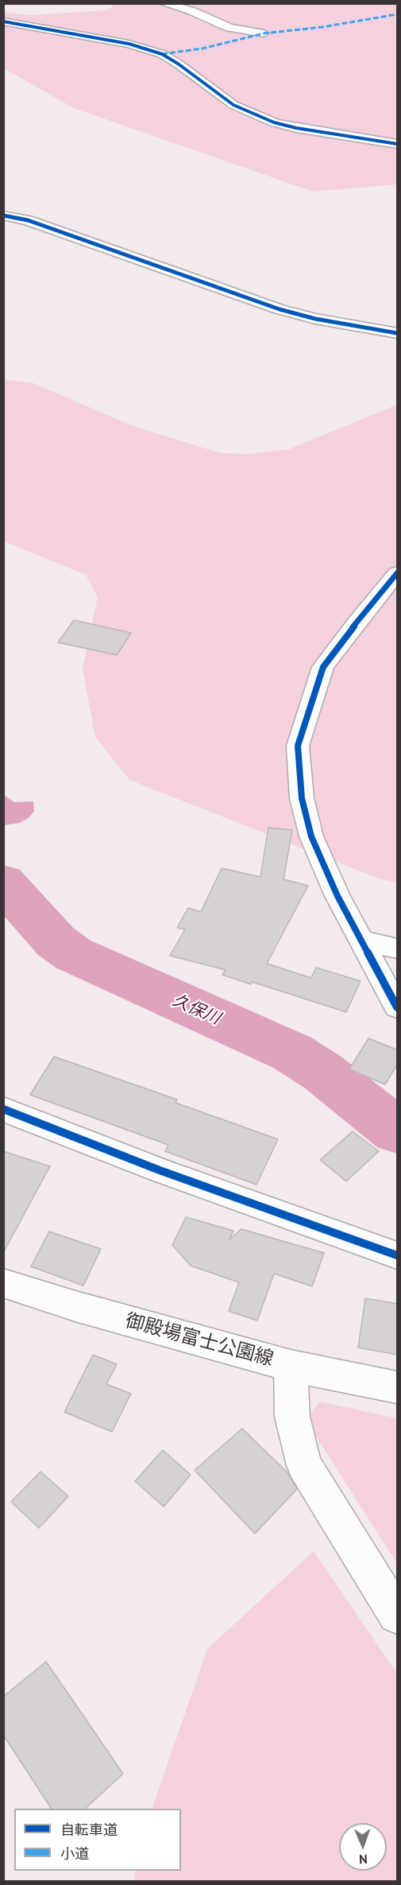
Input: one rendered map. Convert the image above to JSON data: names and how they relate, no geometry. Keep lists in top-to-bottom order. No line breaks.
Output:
{"streets":{"street":["御殿場富士公園線"]},"water":["久保川"],"legend":["自転車道","小道"],"north":"bottom"}
